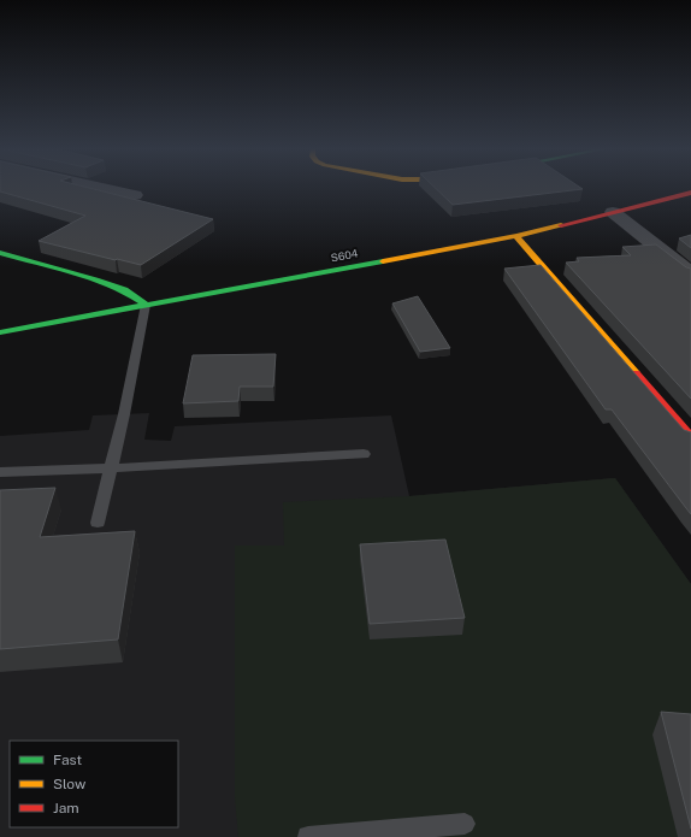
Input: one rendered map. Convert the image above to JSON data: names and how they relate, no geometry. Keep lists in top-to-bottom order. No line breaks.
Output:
{"streets":{"street":["S604"]},"legend":["Fast","Slow","Jam"]}
